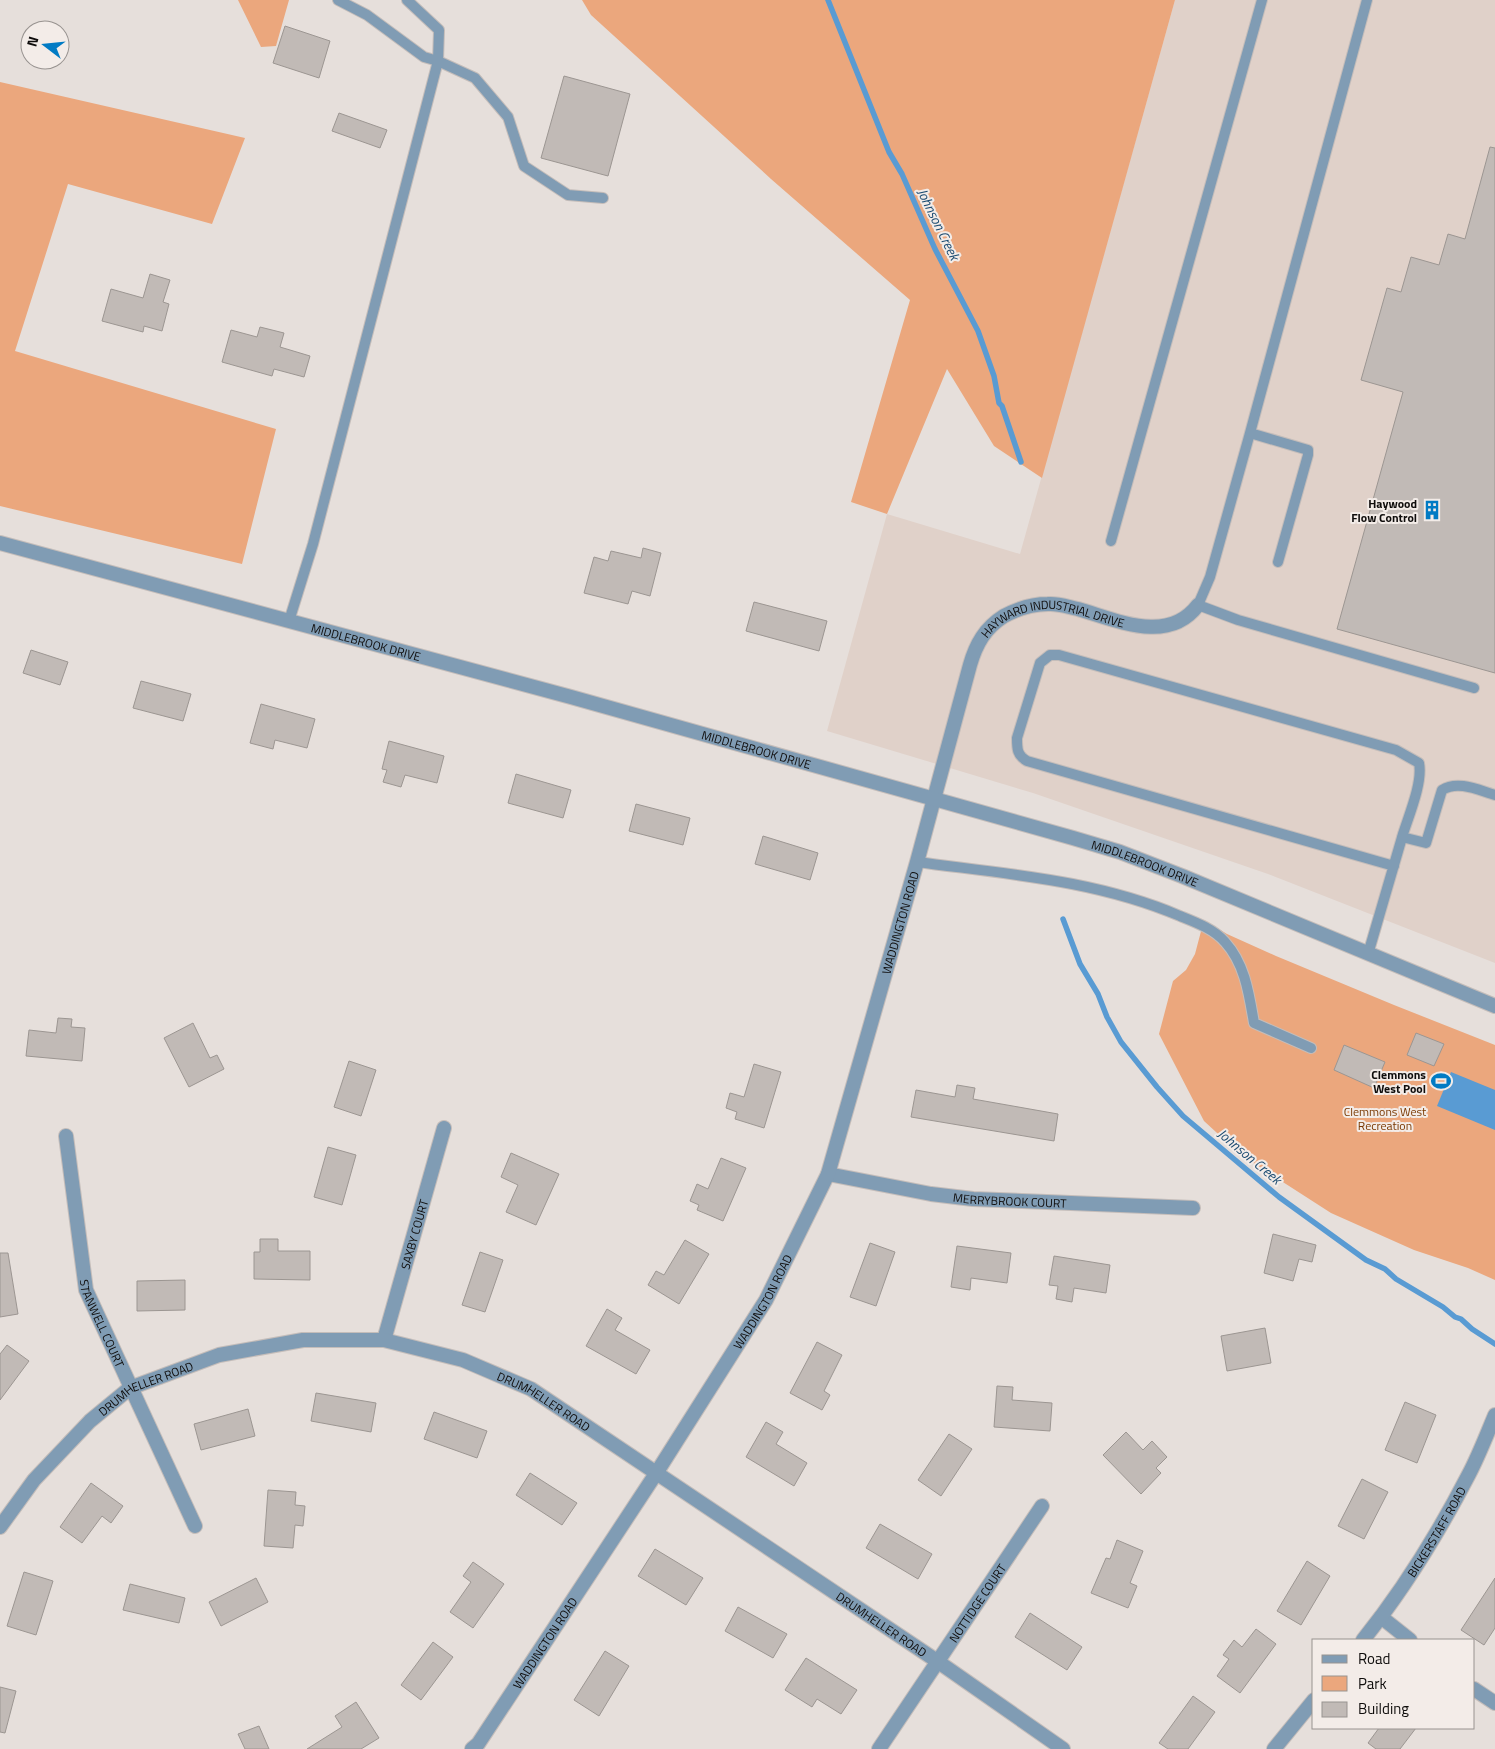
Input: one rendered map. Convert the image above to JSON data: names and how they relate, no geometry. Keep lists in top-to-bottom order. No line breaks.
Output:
{"streets":{"street":["HAYWARD INDUSTRIAL DRIVE","MIDDLEBROOK DRIVE","WADDINGTON ROAD","MERRYBROOK COURT","SAXBY COURT","STANWELL COURT","DRUMHELLER ROAD","BICKERSTAFF ROAD","NOTTIDGE COURT"]},"crossings":[["HAYWARD INDUSTRIAL DRIVE","MIDDLEBROOK DRIVE"],["HAYWARD INDUSTRIAL DRIVE","WADDINGTON ROAD"],["MIDDLEBROOK DRIVE","WADDINGTON ROAD"],["WADDINGTON ROAD","MERRYBROOK COURT"],["WADDINGTON ROAD","DRUMHELLER ROAD"],["SAXBY COURT","DRUMHELLER ROAD"],["STANWELL COURT","DRUMHELLER ROAD"],["DRUMHELLER ROAD","NOTTIDGE COURT"]],"water":["Johnson Creek"],"parks":["Clemmons West Recreation"],"places":{"building":["Haywood Flow Control"],"sports":["Clemmons West Pool"]},"legend":["Road","Park","Building"],"north":"left"}
